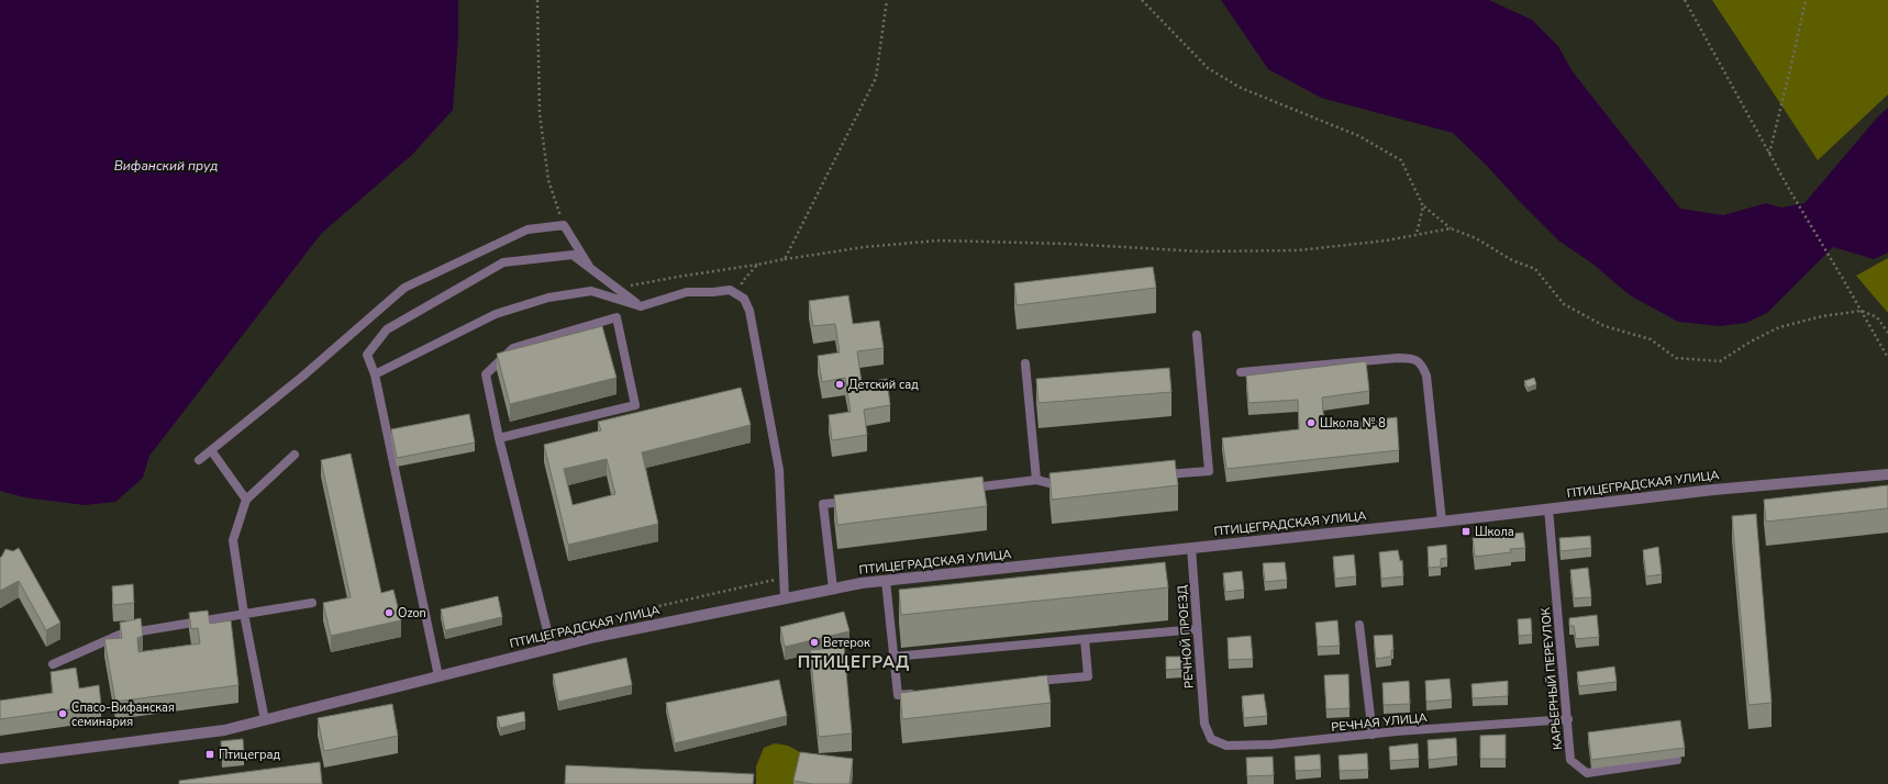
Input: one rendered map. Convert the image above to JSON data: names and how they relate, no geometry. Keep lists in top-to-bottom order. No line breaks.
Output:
{"streets":{"street":["ПТИЦЕГРАДСКАЯ УЛИЦА"],"lane":["РЕЧНОЙ ПРОЕЗД","КАРЬЕРНЫЙ ПЕРЕУЛОК","РЕЧНАЯ УЛИЦА"]},"crossings":[["ПТИЦЕГРАДСКАЯ УЛИЦА","РЕЧНОЙ ПРОЕЗД"],["ПТИЦЕГРАДСКАЯ УЛИЦА","КАРЬЕРНЫЙ ПЕРЕУЛОК"],["РЕЧНОЙ ПРОЕЗД","РЕЧНАЯ УЛИЦА"],["КАРЬЕРНЫЙ ПЕРЕУЛОК","РЕЧНАЯ УЛИЦА"]],"districts":["ПТИЦЕГРАД"],"water":["Вифанский пруд"],"places":{"other":["Детский сад","Школа № 8","Ozon","Ветерок","Спасо-Вифанская семинария"],"transit":["Школа","Птицеград"]}}
